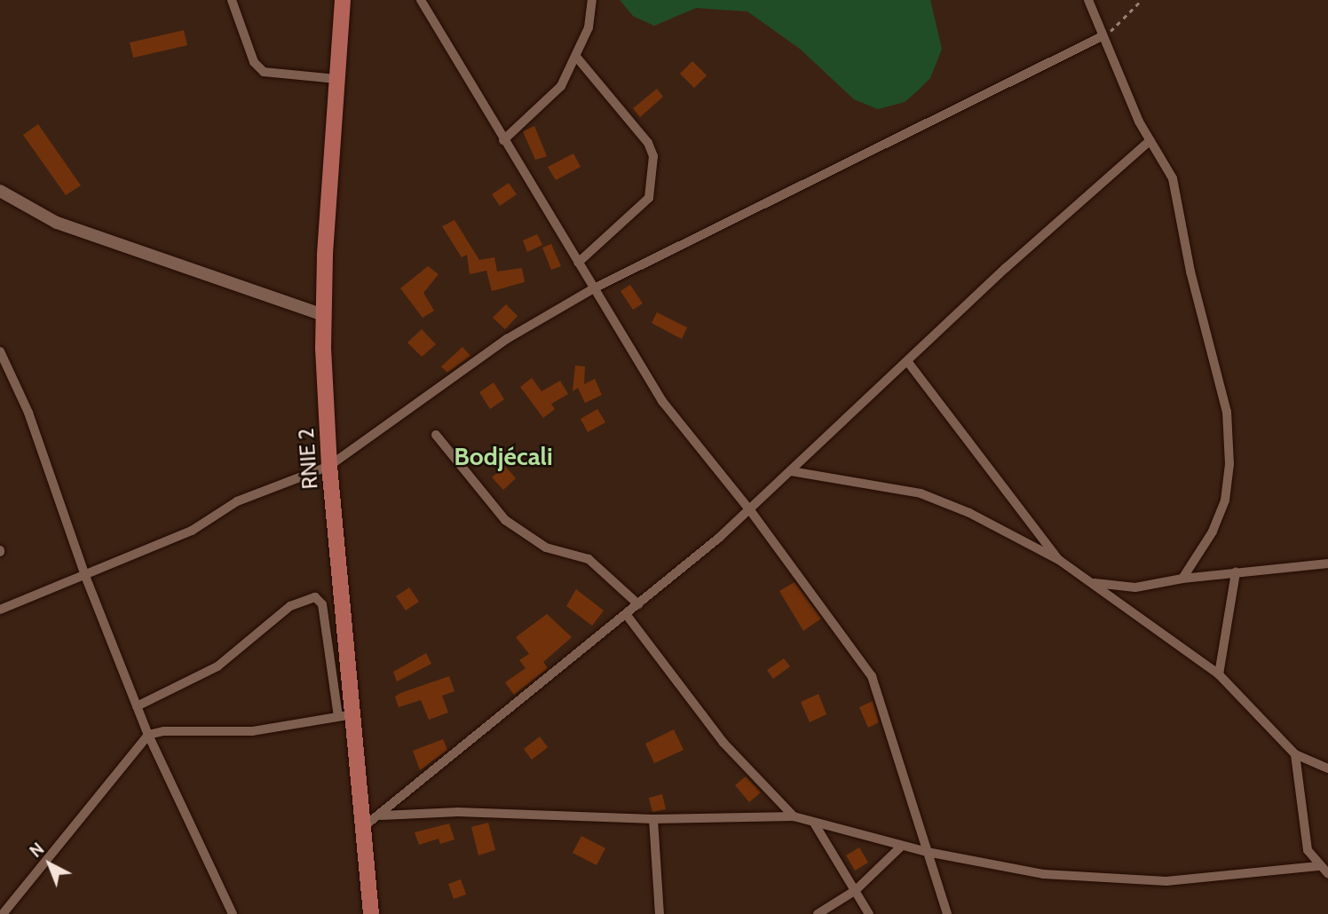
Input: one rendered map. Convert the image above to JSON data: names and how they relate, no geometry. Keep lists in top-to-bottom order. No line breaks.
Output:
{"streets":{"main road":["RNIE 2"]},"districts":["Bodjécali"],"north":"top left"}
